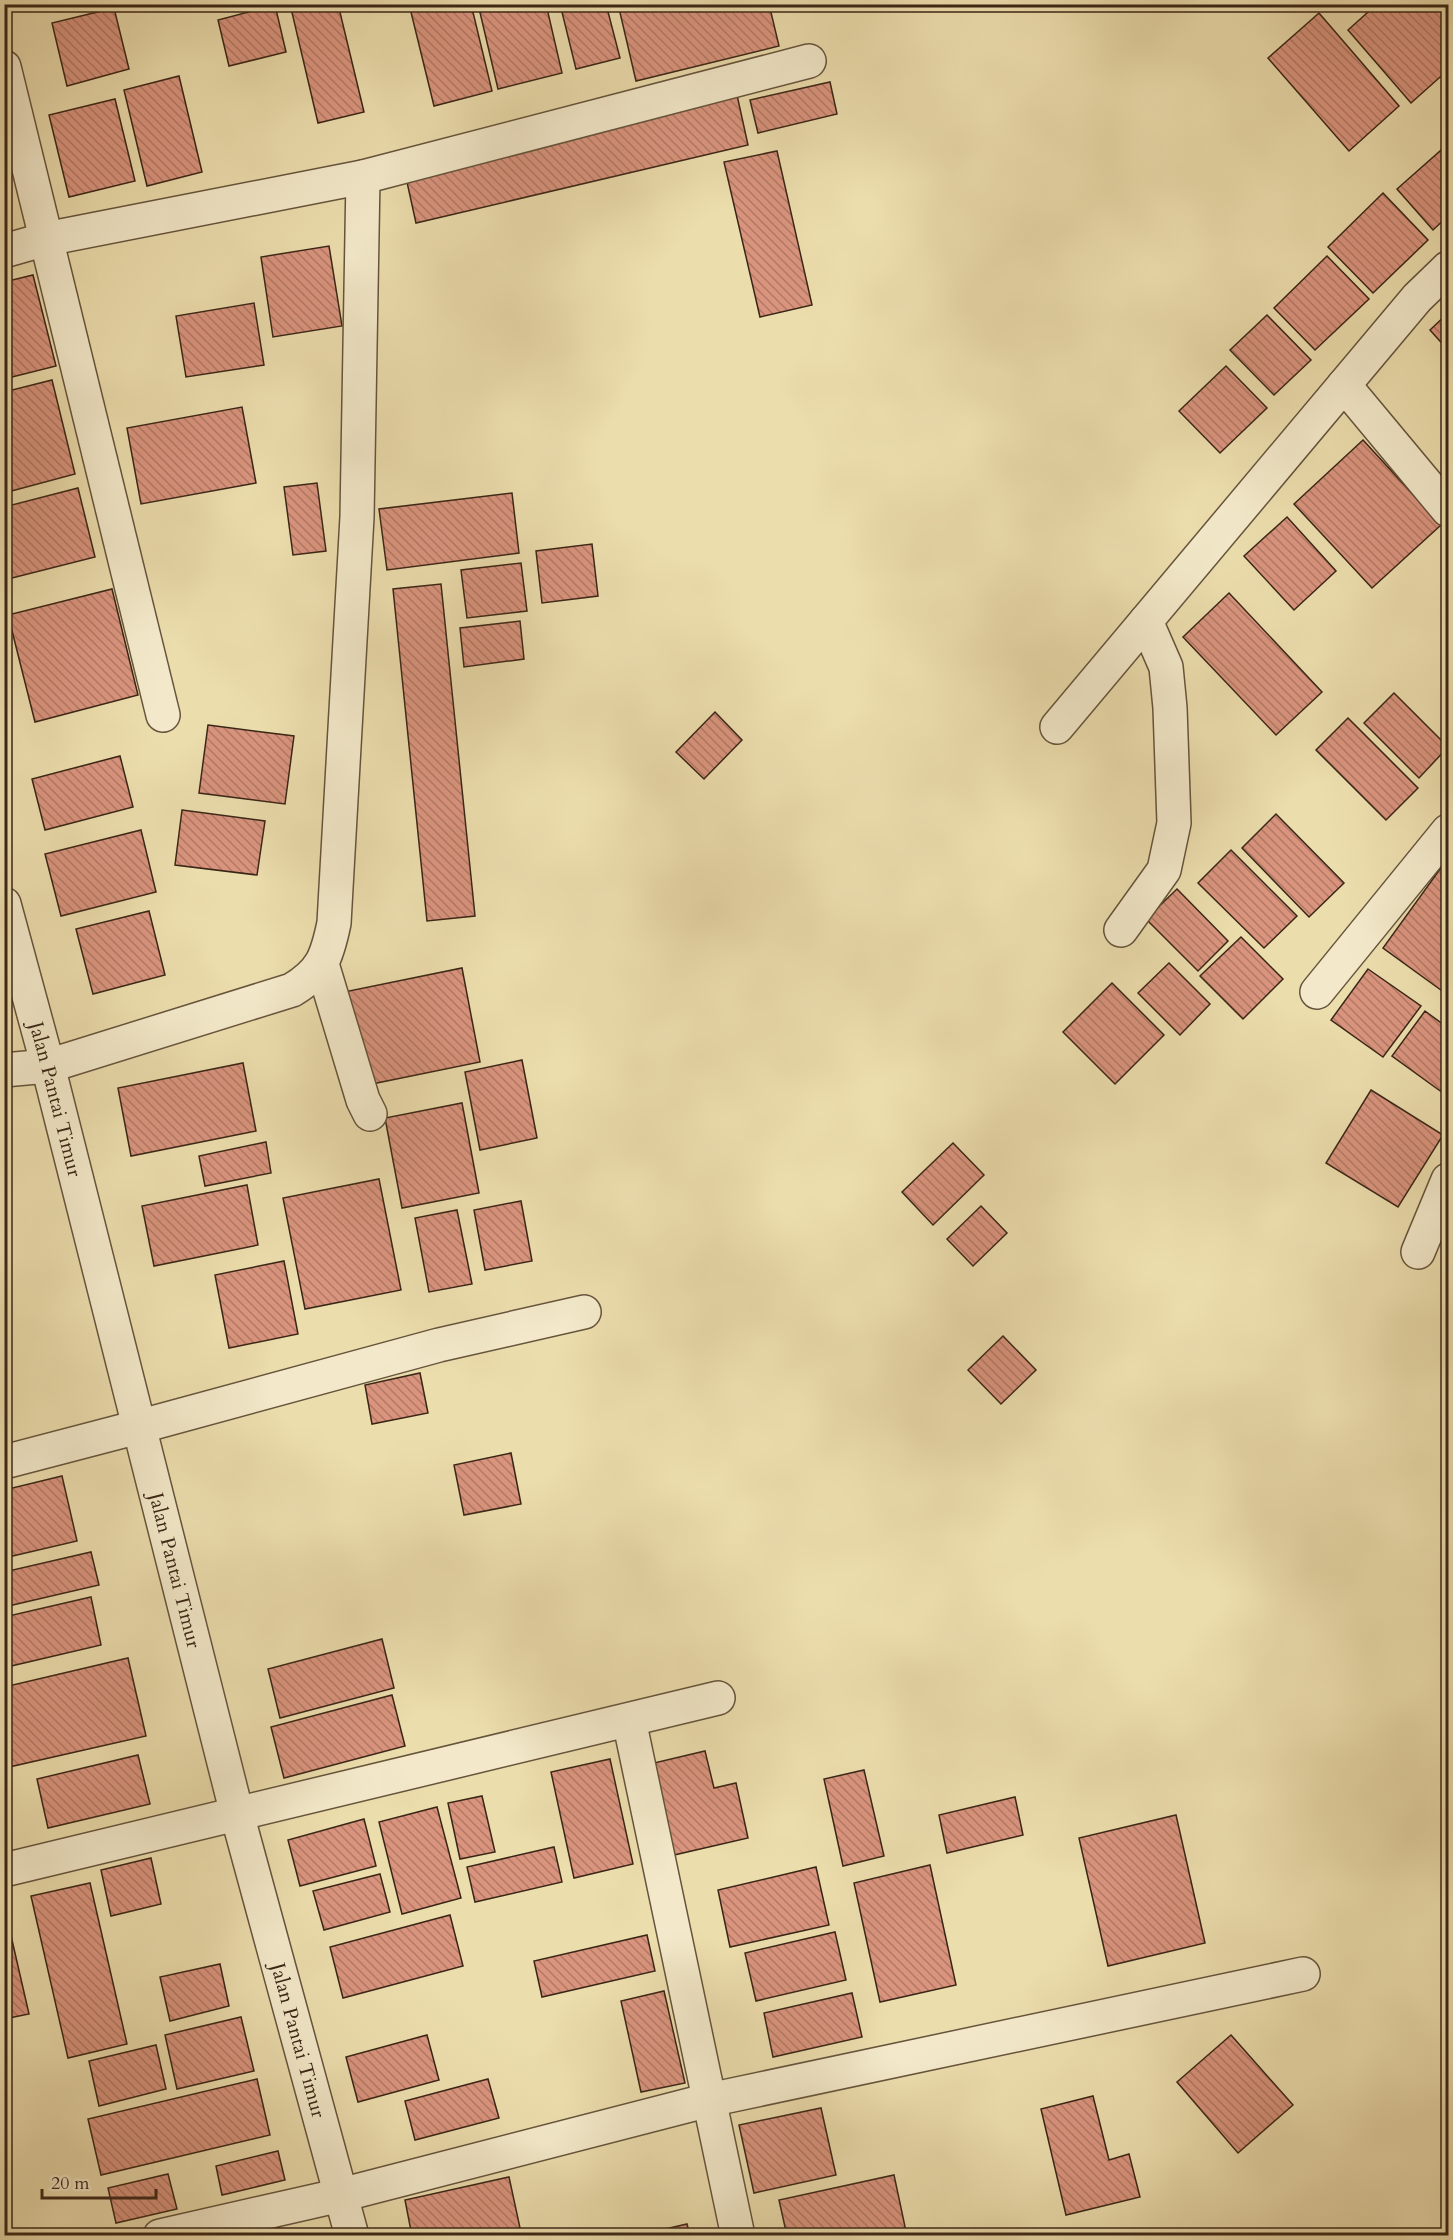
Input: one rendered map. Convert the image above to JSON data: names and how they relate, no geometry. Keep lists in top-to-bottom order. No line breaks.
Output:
{"streets":{"street":["Jalan Pantai Timur"]},"scale_bar":"20 m"}
